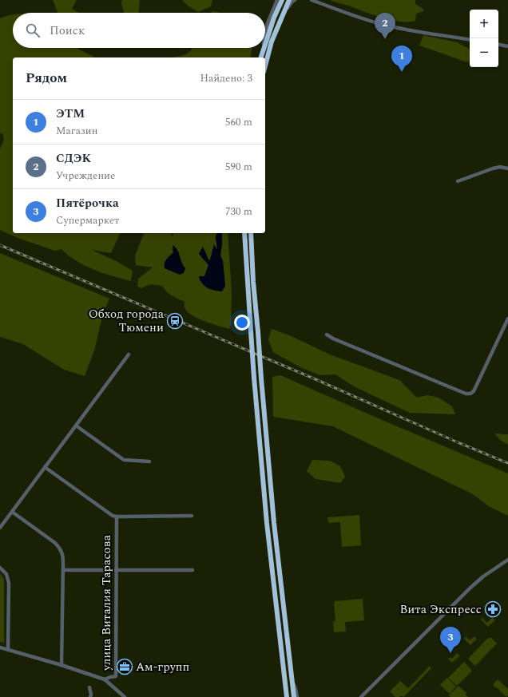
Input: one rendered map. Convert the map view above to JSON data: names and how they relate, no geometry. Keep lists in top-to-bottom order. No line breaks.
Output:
{"streets":{"street":["улица Виталия Тарасова"]},"places":{"station":["Обход города Тюмени"],"pharmacy":["Вита Экспресс"],"office":["Ам-групп"]},"page":{"map_buttons":["+","−"],"pins":["2","1","3"],"search":"Поиск","heading":["Рядом","Найдено: 3"],"list":[{"mark":"1","name":"ЭТМ","note":"Магазин","value":"560 m"},{"mark":"2","name":"СДЭК","note":"Учреждение","value":"590 m"},{"mark":"3","name":"Пятёрочка","note":"Супермаркет","value":"730 m"}]}}
